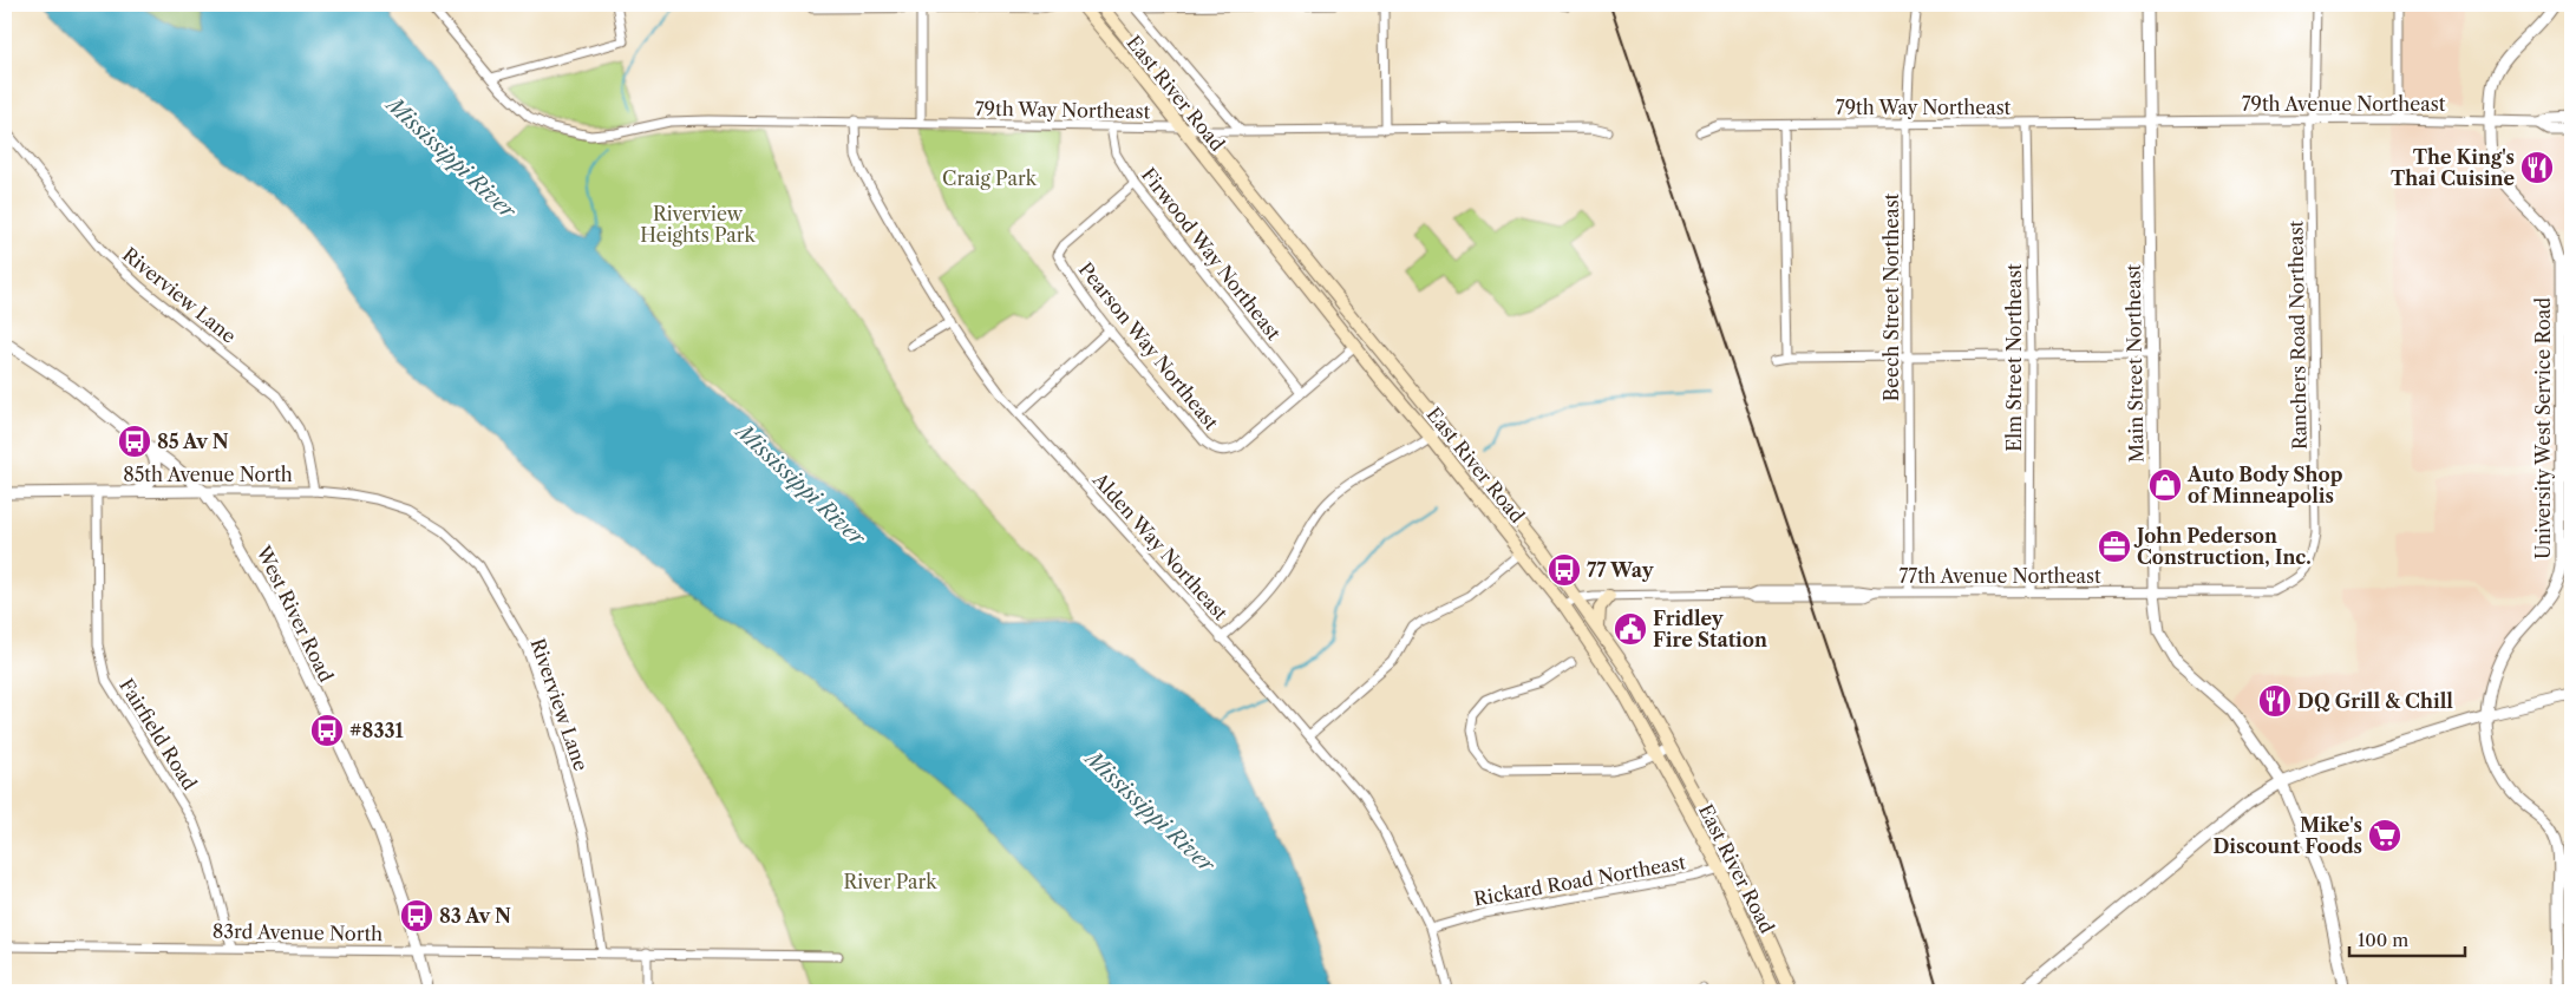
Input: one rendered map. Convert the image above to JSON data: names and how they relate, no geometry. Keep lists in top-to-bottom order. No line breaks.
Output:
{"streets":{"main road":["East River Road"],"street":["79th Avenue Northeast","79th Way Northeast","Firwood Way Northeast","Riverview Lane","Beech Street Northeast","Ranchers Road Northeast","Pearson Way Northeast","Elm Street Northeast","Main Street Northeast","University West Service Road","85th Avenue North","Alden Way Northeast","77th Avenue Northeast","West River Road","Fairfield Road","Rickard Road Northeast","83rd Avenue North"]},"crossings":[["East River Road","79th Way Northeast"],["East River Road","Pearson Way Northeast"],["East River Road","77th Avenue Northeast"],["East River Road","Rickard Road Northeast"],["79th Avenue Northeast","79th Way Northeast"],["79th Avenue Northeast","Ranchers Road Northeast"],["79th Avenue Northeast","Main Street Northeast"],["79th Avenue Northeast","University West Service Road"],["79th Way Northeast","Firwood Way Northeast"],["79th Way Northeast","Beech Street Northeast"],["79th Way Northeast","Elm Street Northeast"],["79th Way Northeast","Main Street Northeast"],["79th Way Northeast","Alden Way Northeast"],["Firwood Way Northeast","Pearson Way Northeast"],["Riverview Lane","85th Avenue North"],["Riverview Lane","83rd Avenue North"],["Beech Street Northeast","77th Avenue Northeast"],["Ranchers Road Northeast","77th Avenue Northeast"],["Elm Street Northeast","77th Avenue Northeast"],["Main Street Northeast","77th Avenue Northeast"],["85th Avenue North","West River Road"],["85th Avenue North","Fairfield Road"],["Alden Way Northeast","Rickard Road Northeast"],["West River Road","83rd Avenue North"],["Fairfield Road","83rd Avenue North"]],"water":["Mississippi River"],"parks":["Craig Park","Riverview Heights Park","River Park"],"places":{"restaurant":["The King's Thai Cuisine","DQ Grill & Chill"],"bus stop":["85 Av N","77 Way","#8331","83 Av N"],"shop":["Auto Body Shop of Minneapolis"],"office":["John Pederson Construction, Inc."],"public building":["Fridley Fire Station"],"supermarket":["Mike's Discount Foods"]},"scale_bar":"100 m"}
